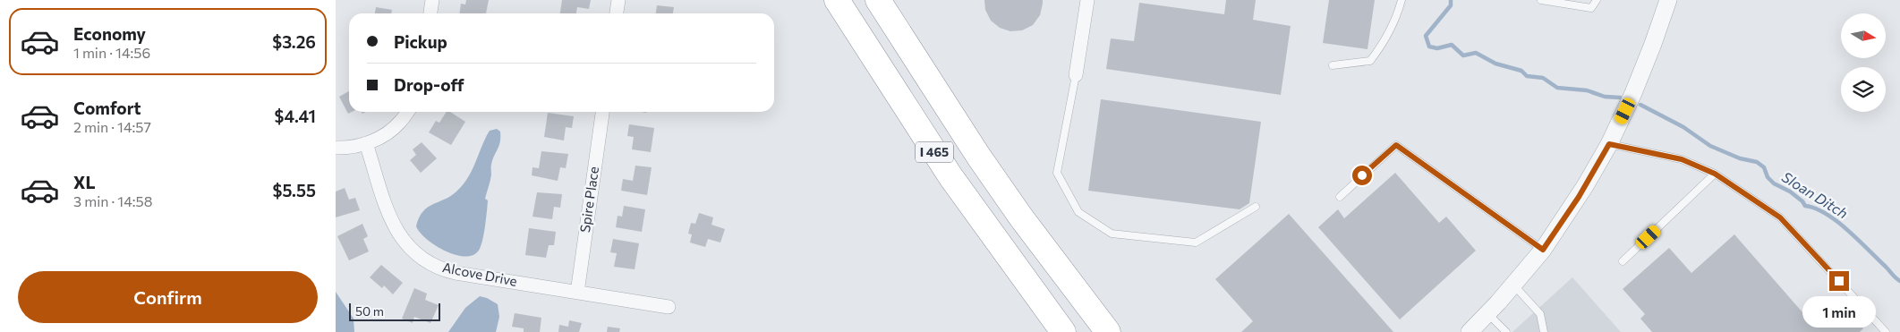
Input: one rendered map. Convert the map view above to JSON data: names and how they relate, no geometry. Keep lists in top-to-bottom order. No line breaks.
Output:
{"streets":{"highway":["I 465"],"street":["Spire Place","Alcove Drive"]},"crossings":[["Spire Place","Alcove Drive"]],"water":["Sloan Ditch"],"scale_bar":"50 m","north":"right","page":{"list":[{"name":"Economy","note":"1 min · 14:56","value":"$3.26"},{"name":"Comfort","note":"2 min · 14:57","value":"$4.41"},{"name":"XL","note":"3 min · 14:58","value":"$5.55"}],"banner":["Pickup","Drop-off"],"buttons":"Confirm","bubble":"1 min","scale":"50 m"}}
